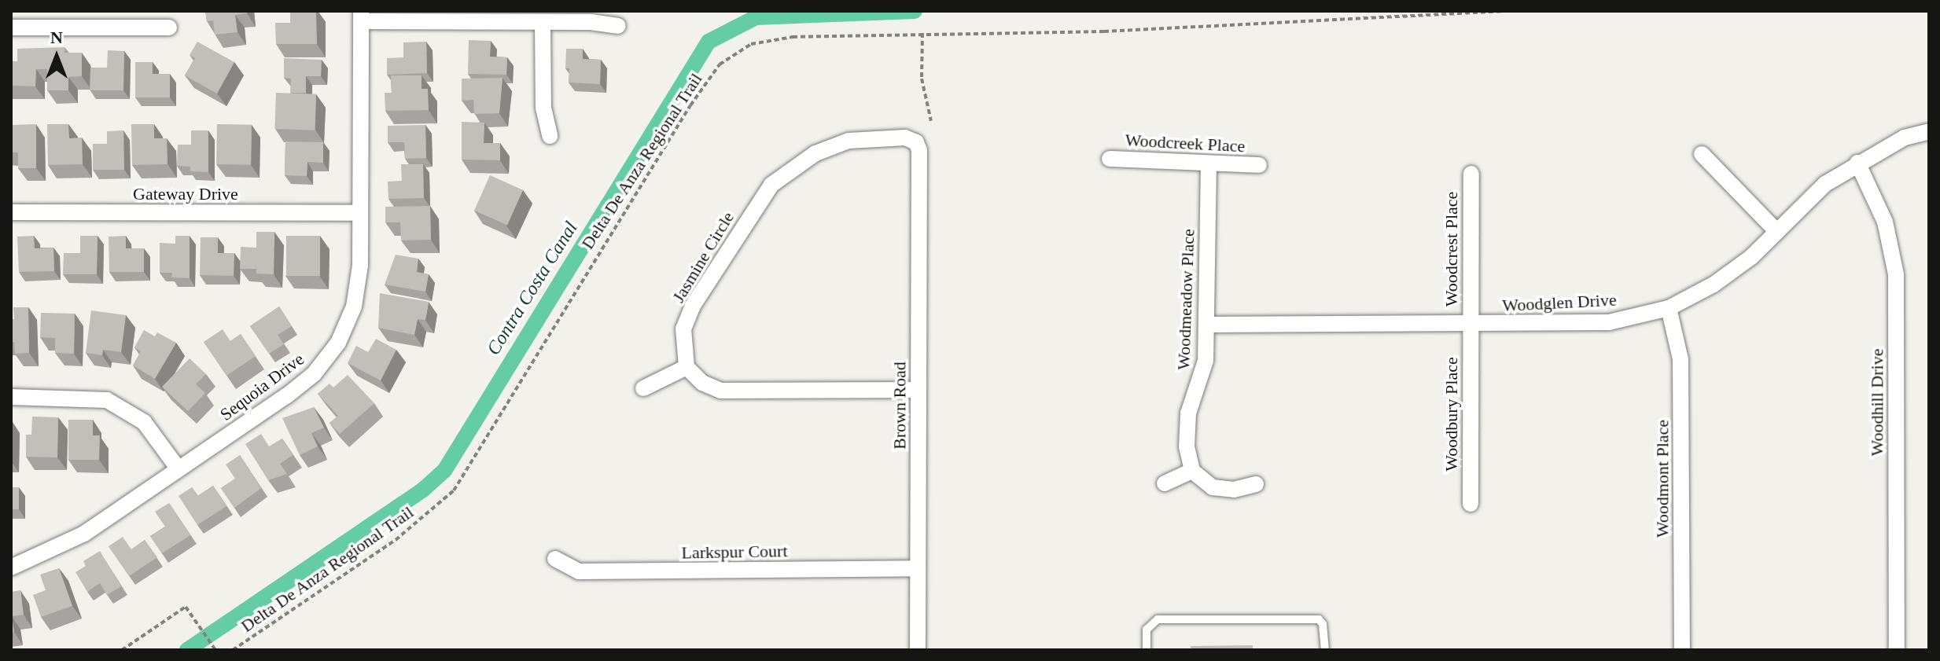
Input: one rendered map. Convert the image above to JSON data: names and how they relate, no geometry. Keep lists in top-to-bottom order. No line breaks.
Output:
{"streets":{"street":["Woodcreek Place","Gateway Drive","Woodcrest Place","Jasmine Circle","Woodmeadow Place","Woodglen Drive","Sequoia Drive","Woodhill Drive","Brown Road","Woodbury Place","Woodmont Place","Larkspur Court"],"path":["Delta De Anza Regional Trail"]},"crossings":[["Woodcreek Place","Woodmeadow Place"],["Gateway Drive","Sequoia Drive"],["Woodcrest Place","Woodglen Drive"],["Woodcrest Place","Woodbury Place"],["Jasmine Circle","Brown Road"],["Woodmeadow Place","Woodglen Drive"],["Woodglen Drive","Woodhill Drive"],["Woodglen Drive","Woodbury Place"],["Woodglen Drive","Woodmont Place"],["Brown Road","Larkspur Court"]],"water":["Contra Costa Canal"],"north":"top"}
